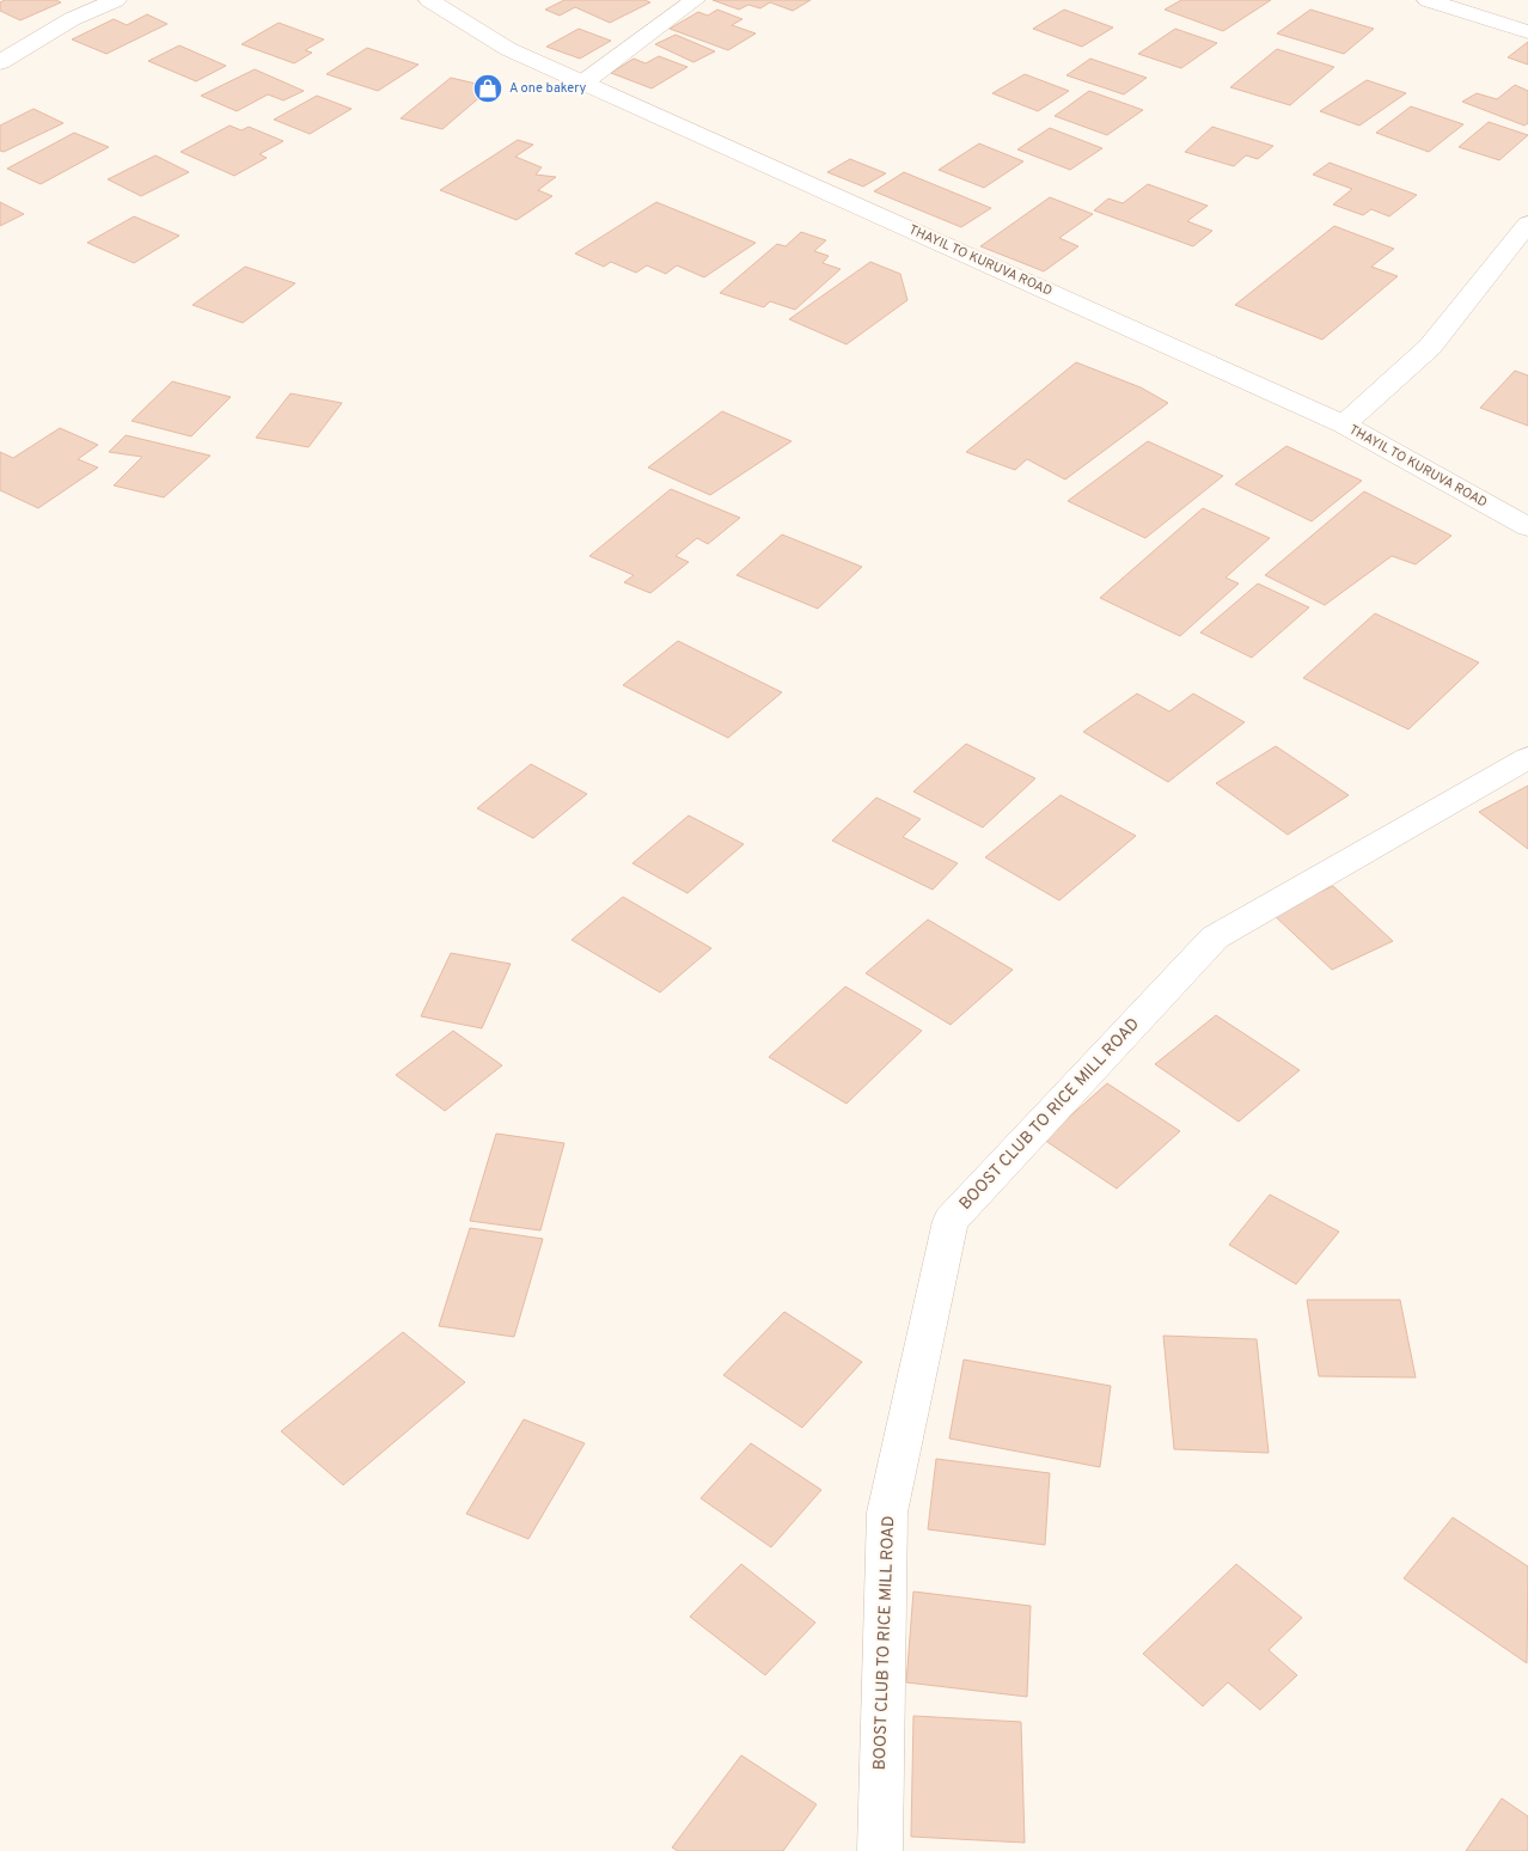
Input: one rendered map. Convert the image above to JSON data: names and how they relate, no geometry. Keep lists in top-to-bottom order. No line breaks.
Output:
{"streets":{"street":["THAYIL TO KURUVA ROAD","BOOST CLUB TO RICE MILL ROAD"]},"places":{"shop":["A one bakery"]}}
